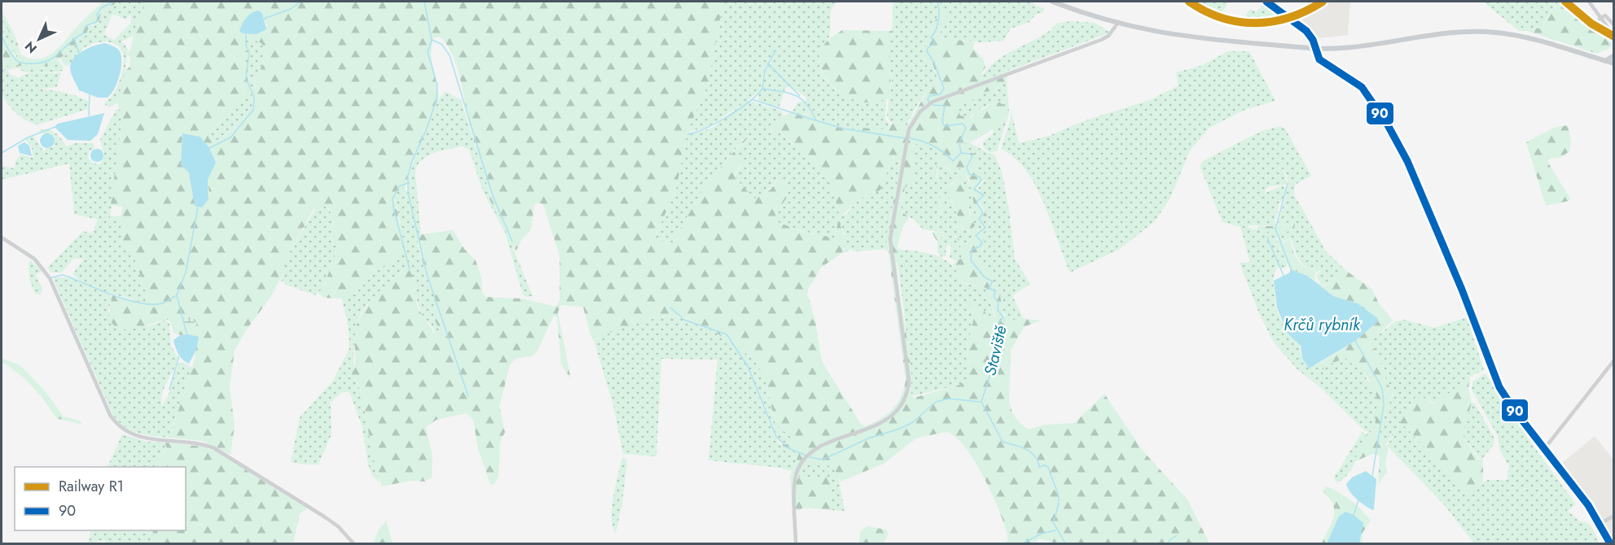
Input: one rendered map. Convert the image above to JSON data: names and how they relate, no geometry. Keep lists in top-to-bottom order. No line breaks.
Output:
{"water":["Krčů rybník","Staviště"],"lines":["rail line R1","transit line 90"],"legend":["Railway R1","90"],"north":"bottom left"}
